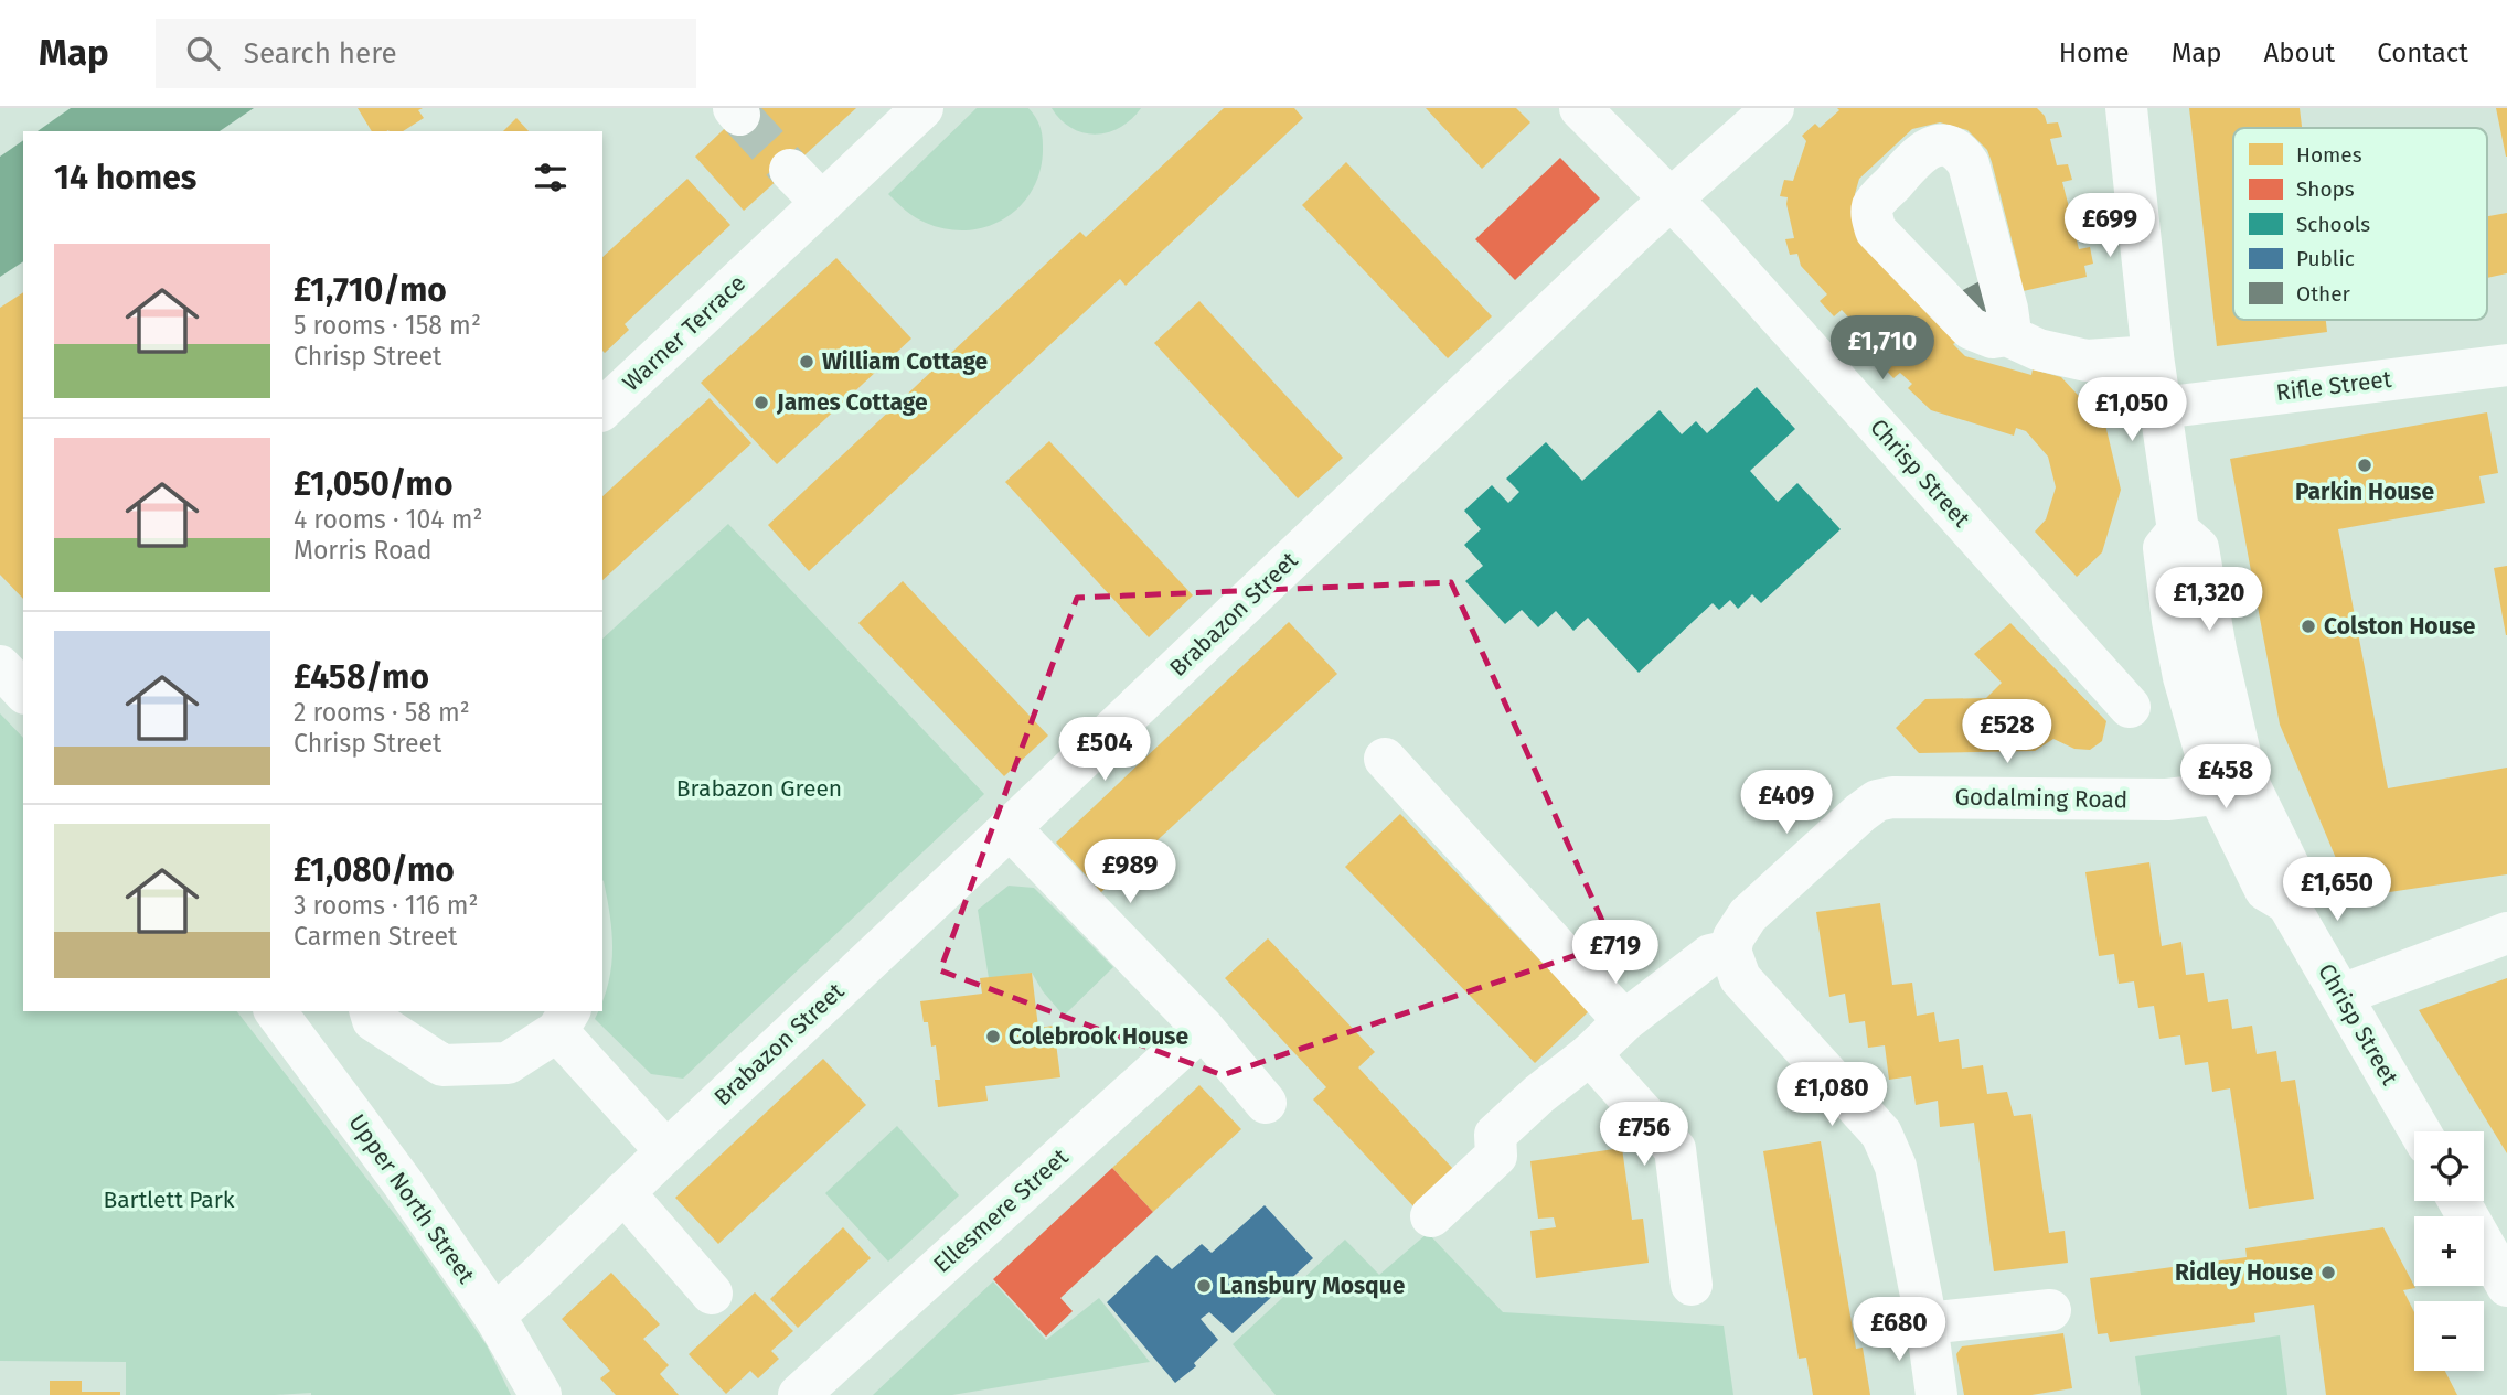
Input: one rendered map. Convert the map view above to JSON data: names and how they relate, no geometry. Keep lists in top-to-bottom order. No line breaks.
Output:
{"streets":{"street":["Warner Terrace","Rifle Street","Chrisp Street","Brabazon Street","Godalming Road","Upper North Street","Ellesmere Street"]},"crossings":[["Rifle Street","Chrisp Street"],["Chrisp Street","Brabazon Street"],["Chrisp Street","Godalming Road"],["Brabazon Street","Upper North Street"]],"parks":["Brabazon Green","Bartlett Park"],"places":["William Cottage","James Cottage","Parkin House","Colston House","Colebrook House","Ridley House","Lansbury Mosque"],"legend":["Homes","Shops","Schools","Public","Other"],"page":{"header":"Map","search":"Search here","nav":["Home","Map","About","Contact"],"heading":"14 homes","price":["£699","£1,710","£1,050","£1,320","£528","£504","£458","£409","£989","£1,650","£719","£1,080","£756","£680"],"list":[{"name":"£1,710/mo","note":"5 rooms · 158 m² · Chrisp Street"},{"name":"£1,050/mo","note":"4 rooms · 104 m² · Morris Road"},{"name":"£458/mo","note":"2 rooms · 58 m² · Chrisp Street"},{"name":"£1,080/mo","note":"3 rooms · 116 m² · Carmen Street"}],"map_buttons":["+","−"]}}
